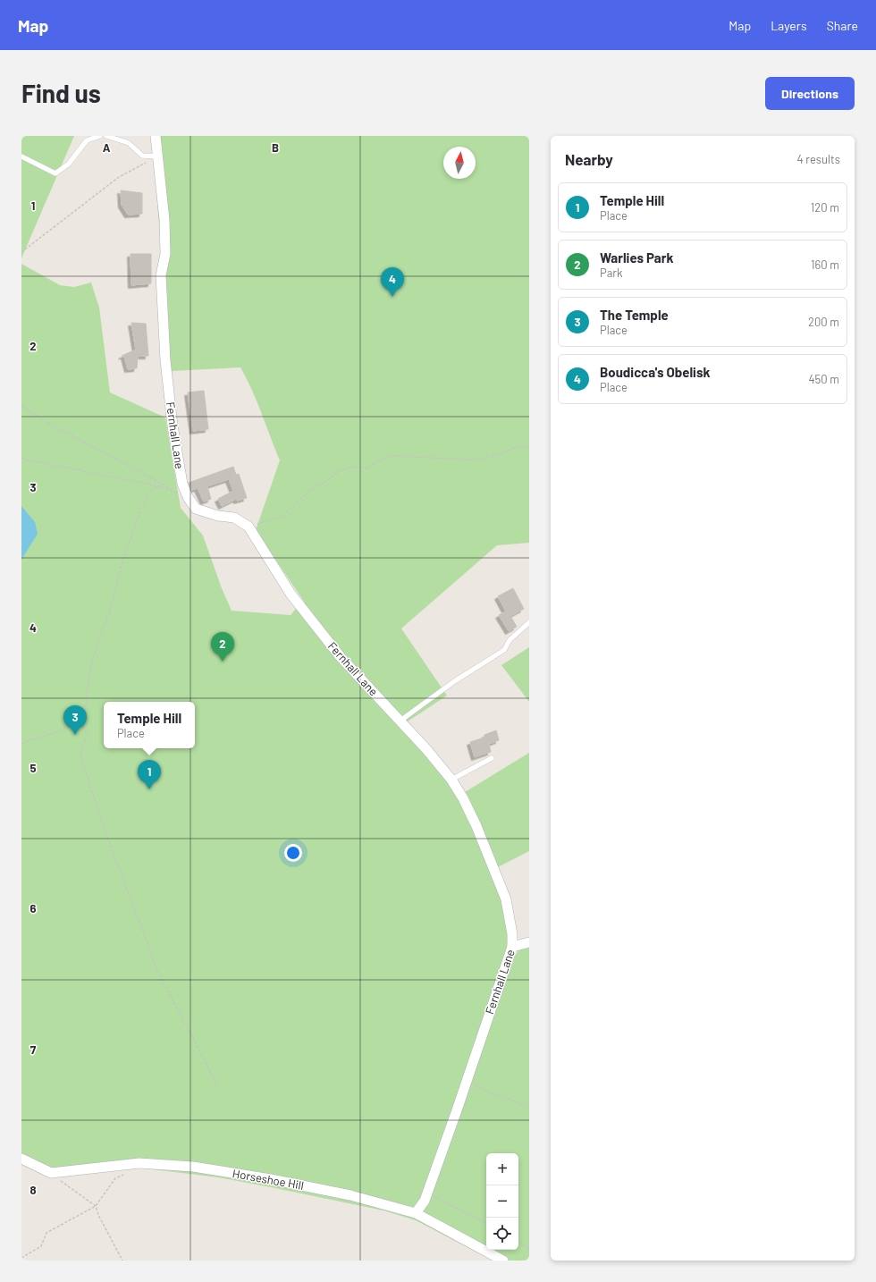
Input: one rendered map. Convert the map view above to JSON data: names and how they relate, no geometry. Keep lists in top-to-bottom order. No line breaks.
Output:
{"streets":{"street":["Fernhall Lane","Horseshoe Hill"]},"crossings":[["Fernhall Lane","Horseshoe Hill"]],"north":"top","page":{"header":"Map","nav":["Map","Layers","Share"],"buttons":"Directions","title":"Find us","heading":["Nearby","4 results"],"list":[{"mark":"1","name":"Temple Hill","note":"Place","value":"120 m"},{"mark":"2","name":"Warlies Park","note":"Park","value":"160 m"},{"mark":"3","name":"The Temple","note":"Place","value":"200 m"},{"mark":"4","name":"Boudicca's Obelisk","note":"Place","value":"450 m"}],"pins":["4","2","3","1"],"popup":["Temple Hill","Place"],"map_buttons":["+","−"]},"grid":{"columns":["A","B"],"rows":["1","2","3","4","5","6","7","8"]}}
